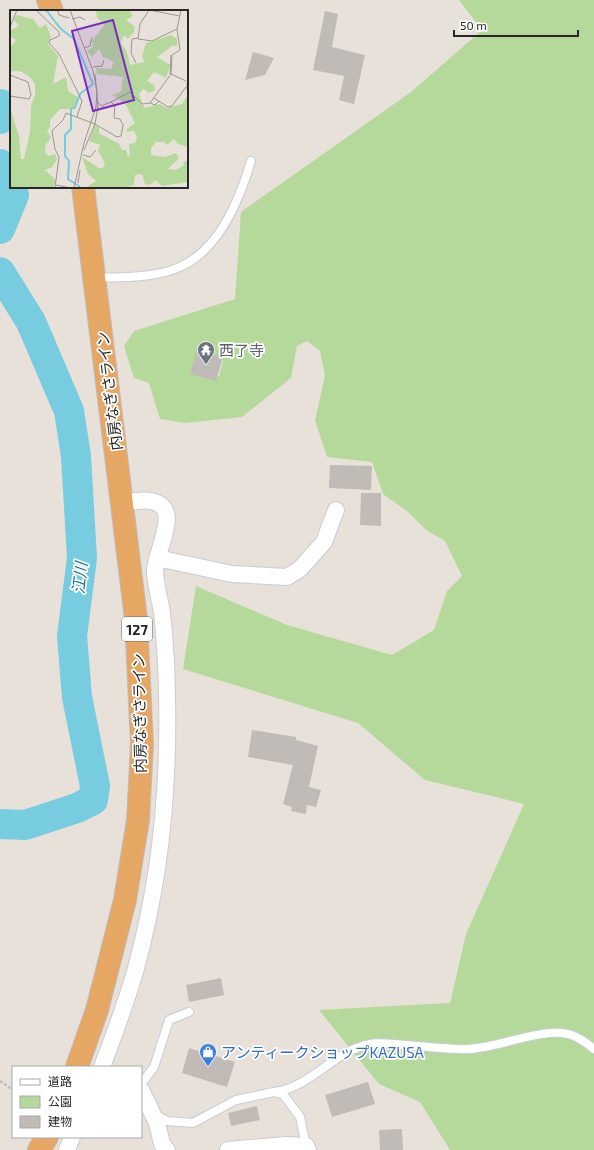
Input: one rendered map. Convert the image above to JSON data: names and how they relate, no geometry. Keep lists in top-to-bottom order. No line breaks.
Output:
{"streets":{"highway":["内房なぎさライン","127"]},"water":["江川"],"places":{"temple":["西了寺"],"shop":["アンティークショップKAZUSA"]},"legend":["道路","公園","建物"],"scale_bar":"50 m"}
